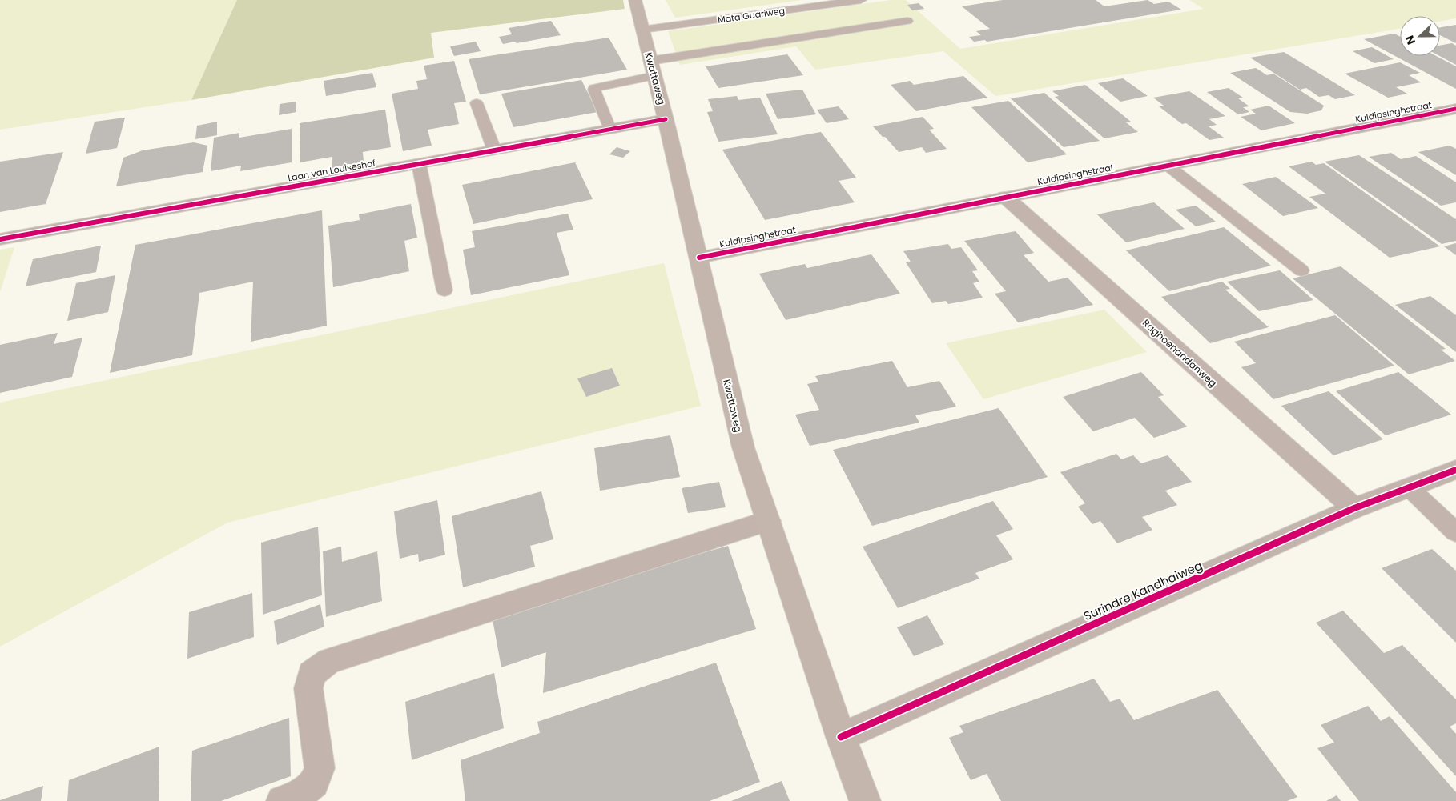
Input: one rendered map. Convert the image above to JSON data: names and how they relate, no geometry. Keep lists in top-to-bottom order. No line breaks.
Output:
{"streets":{"main road":["Kwattaweg"],"street":["Kuldipsinghstraat","Laan van Louiseshof","Raghoenandanweg","Surindre Kandhaiweg"],"lane":["Mata Guariweg"]},"crossings":[["Mata Guariweg","Kwattaweg"],["Kwattaweg","Kuldipsinghstraat"],["Kwattaweg","Laan van Louiseshof"],["Kwattaweg","Surindre Kandhaiweg"],["Kuldipsinghstraat","Raghoenandanweg"],["Raghoenandanweg","Surindre Kandhaiweg"]],"north":"left"}
